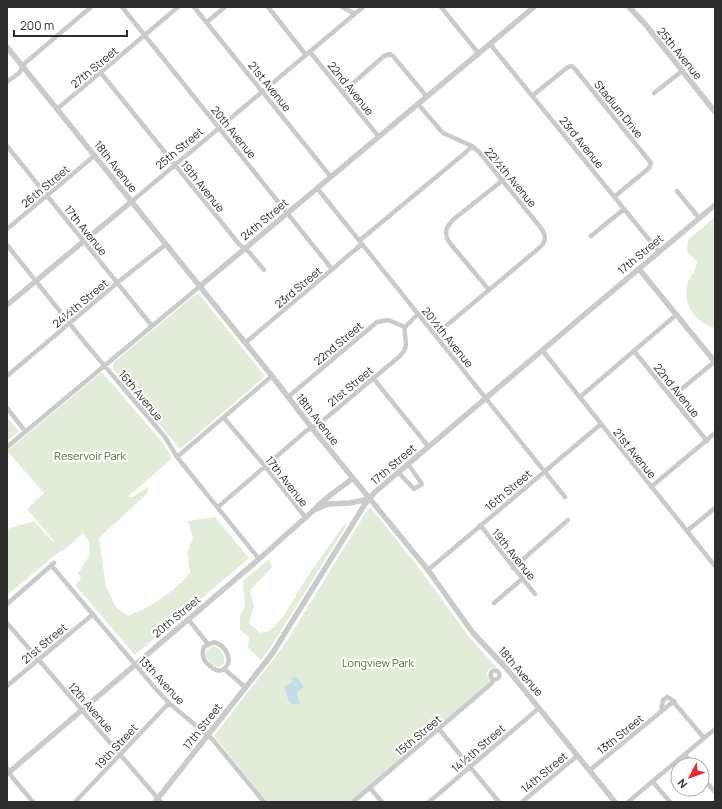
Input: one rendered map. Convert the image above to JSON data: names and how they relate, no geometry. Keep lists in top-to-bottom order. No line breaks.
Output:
{"streets":{"street":["25th Avenue","27th Street","21st Avenue","22nd Avenue","Stadium Drive","20th Avenue","23rd Avenue","25th Street","18th Avenue","22½th Avenue","26th Street","19th Avenue","24th Street","17th Avenue","17th Street","23rd Street","24½th Street","20½th Avenue","22nd Street","21st Street","16th Avenue","16th Street","20th Street","13th Avenue","12th Avenue","13th Street","15th Street","19th Street","14½th Street","14th Street"]},"crossings":[["27th Street","20th Avenue"],["27th Street","18th Avenue"],["27th Street","19th Avenue"],["21st Avenue","25th Street"],["21st Avenue","24th Street"],["21st Avenue","17th Street"],["21st Avenue","16th Street"],["22nd Avenue","25th Street"],["22nd Avenue","24th Street"],["Stadium Drive","23rd Avenue"],["20th Avenue","25th Street"],["20th Avenue","24th Street"],["20th Avenue","23rd Street"],["23rd Avenue","24th Street"],["23rd Avenue","17th Street"],["25th Street","18th Avenue"],["25th Street","19th Avenue"],["25th Street","17th Avenue"],["25th Street","16th Avenue"],["18th Avenue","26th Street"],["18th Avenue","24th Street"],["18th Avenue","17th Street"],["18th Avenue","23rd Street"],["18th Avenue","24½th Street"],["18th Avenue","22nd Street"],["18th Avenue","21st Street"],["18th Avenue","16th Street"],["18th Avenue","20th Street"],["18th Avenue","13th Street"],["18th Avenue","14½th Street"],["18th Avenue","14th Street"],["22½th Avenue","24th Street"],["22½th Avenue","23rd Street"],["26th Street","17th Avenue"],["19th Avenue","24th Street"],["19th Avenue","16th Street"],["24th Street","17th Avenue"],["24th Street","20½th Avenue"],["24th Street","16th Avenue"],["17th Avenue","24½th Street"],["17th Avenue","21st Street"],["17th Avenue","20th Street"],["17th Street","20½th Avenue"],["17th Street","20th Street"],["17th Street","13th Avenue"],["17th Street","12th Avenue"],["23rd Street","20½th Avenue"],["24½th Street","16th Avenue"],["20½th Avenue","16th Street"],["22nd Street","21st Street"],["21st Street","16th Avenue"],["21st Street","13th Avenue"],["21st Street","12th Avenue"],["16th Avenue","20th Street"],["20th Street","13th Avenue"],["20th Street","12th Avenue"],["13th Avenue","19th Street"],["12th Avenue","19th Street"]],"parks":["Reservoir Park","Longview Park"],"scale_bar":"200 m","north":"bottom left"}
